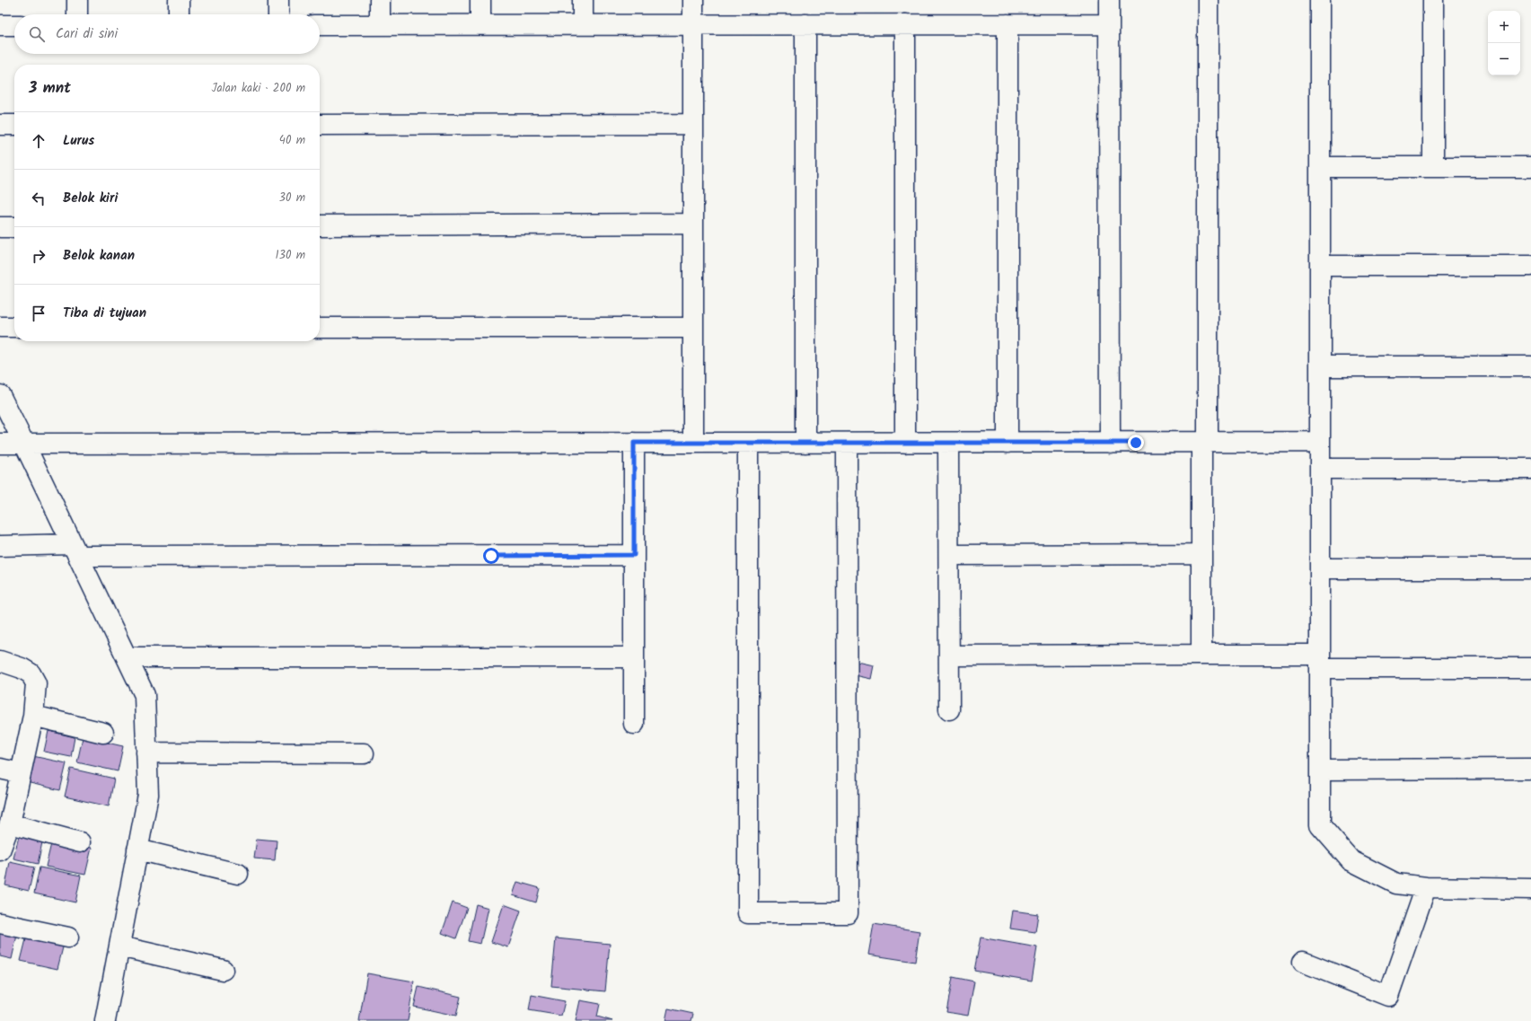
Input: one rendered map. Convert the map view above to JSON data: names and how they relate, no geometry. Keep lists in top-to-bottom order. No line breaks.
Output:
{"page":{"map_buttons":["+","−"],"search":"Cari di sini","heading":["3 mnt","Jalan kaki · 200 m"],"list":[["Lurus","40 m"],["Belok kiri","30 m"],["Belok kanan","130 m"],"Tiba di tujuan"]}}
